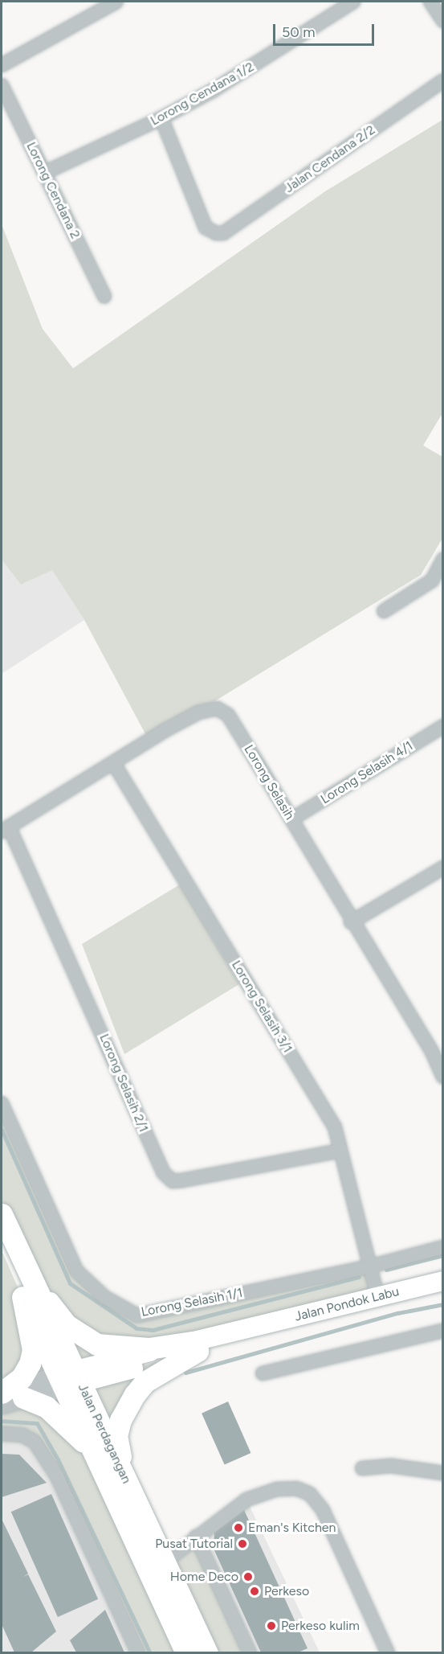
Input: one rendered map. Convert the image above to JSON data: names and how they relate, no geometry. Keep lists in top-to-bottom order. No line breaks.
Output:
{"streets":{"main road":["Jalan Pondok Labu","Jalan Perdagangan"],"street":["Lorong Cendana 1/2","Jalan Cendana 2/2","Lorong Cendana 2","Lorong Selasih 4/1","Lorong Selasih","Lorong Selasih 3/1","Lorong Selasih 2/1","Lorong Selasih 1/1"]},"crossings":[["Lorong Cendana 1/2","Jalan Cendana 2/2"],["Lorong Cendana 1/2","Lorong Cendana 2"],["Lorong Selasih 4/1","Lorong Selasih"],["Lorong Selasih","Lorong Selasih 3/1"],["Lorong Selasih","Lorong Selasih 2/1"],["Lorong Selasih 3/1","Lorong Selasih 2/1"],["Lorong Selasih 3/1","Lorong Selasih 1/1"],["Lorong Selasih 3/1","Jalan Pondok Labu"],["Jalan Pondok Labu","Jalan Perdagangan"]],"places":["Eman's Kitchen","Pusat Tutorial","Home Deco","Perkeso","Perkeso kulim"],"scale_bar":"50 m"}
